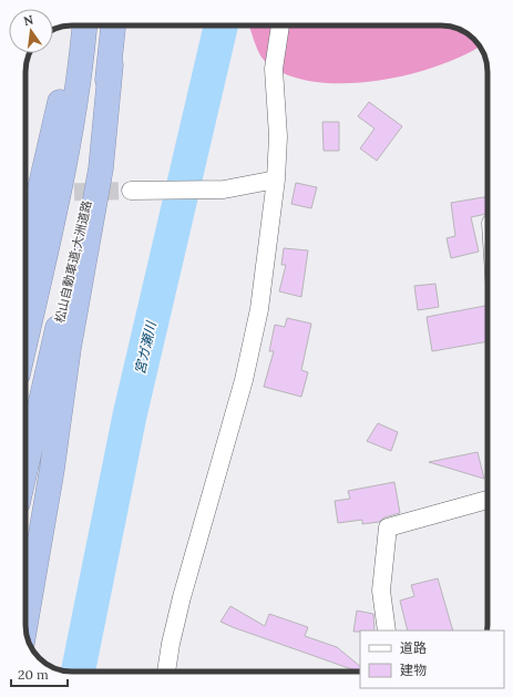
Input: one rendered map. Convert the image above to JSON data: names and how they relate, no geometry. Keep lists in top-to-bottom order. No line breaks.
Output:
{"streets":{"highway":["松山自動車道;大洲道路"]},"water":["宮ガ瀬川"],"legend":["道路","建物"],"scale_bar":"20 m","north":"top"}
